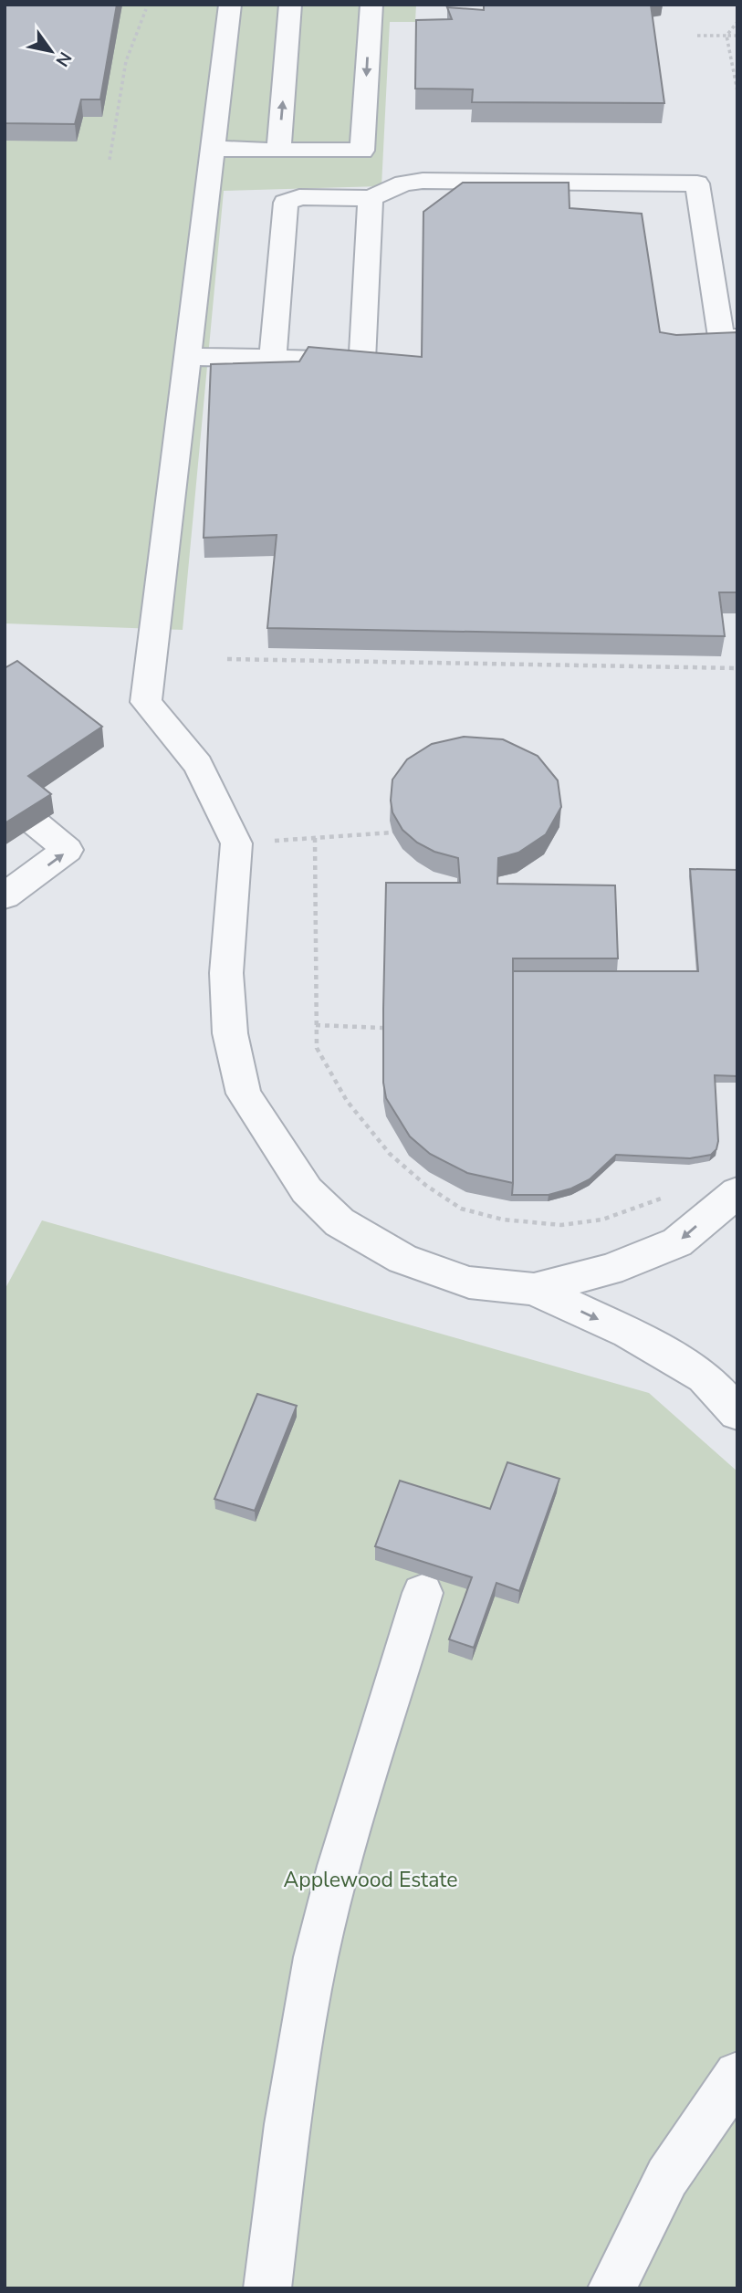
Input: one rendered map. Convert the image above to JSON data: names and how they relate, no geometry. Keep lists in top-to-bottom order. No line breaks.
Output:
{"parks":["Applewood Estate"],"north":"bottom right"}
